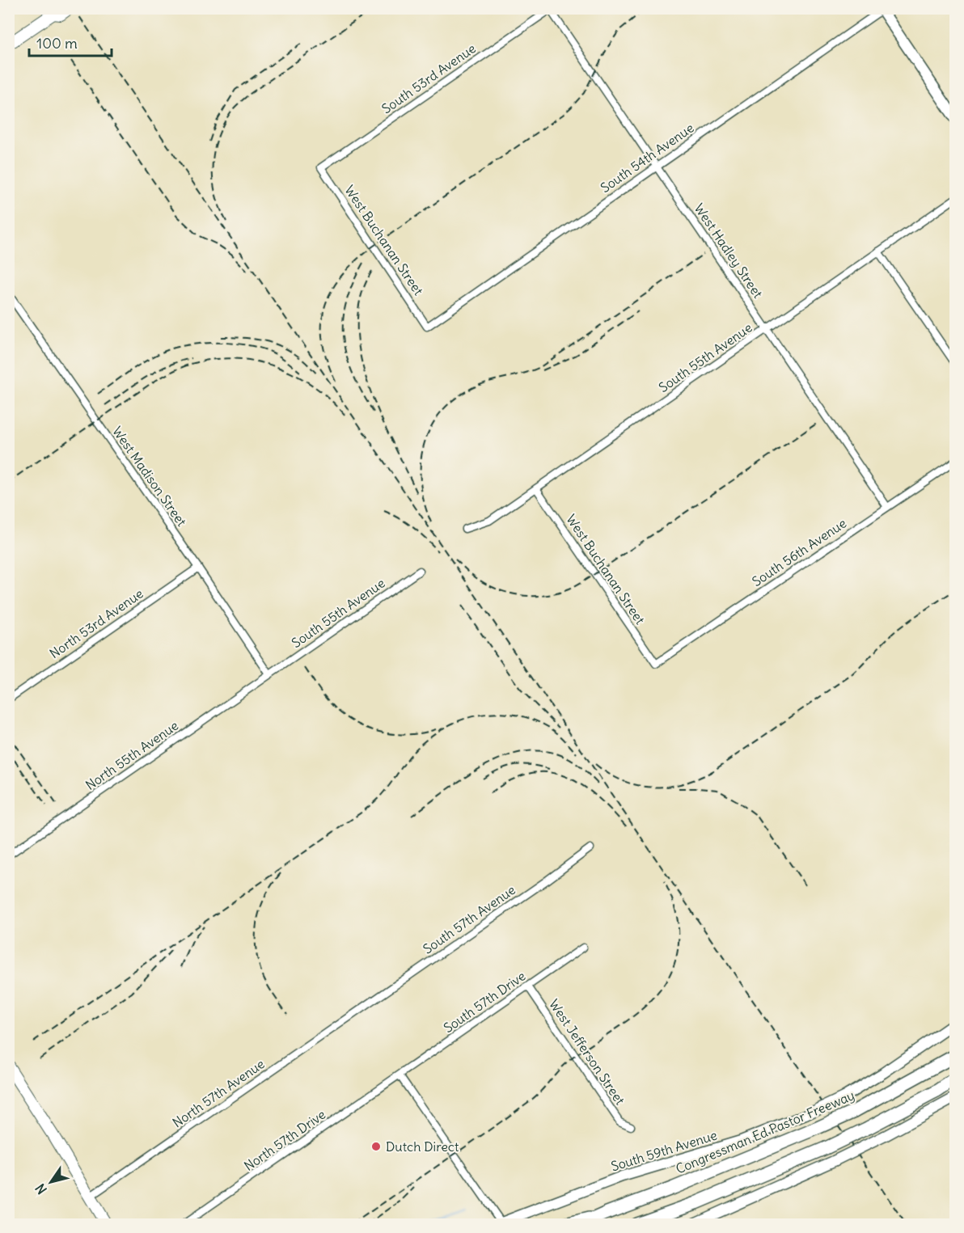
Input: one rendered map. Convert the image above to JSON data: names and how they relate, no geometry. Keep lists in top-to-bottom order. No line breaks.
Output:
{"streets":{"highway":["Congressman Ed Pastor Freeway"],"main road":["South 59th Avenue"],"street":["South 53rd Avenue","South 54th Avenue","West Buchanan Street","West Hadley Street","South 55th Avenue","West Madison Street","South 56th Avenue","North 53rd Avenue","North 55th Avenue","South 57th Avenue","South 57th Drive","West Jefferson Street","North 57th Avenue","North 57th Drive"]},"crossings":[["South 53rd Avenue","West Buchanan Street"],["South 53rd Avenue","West Hadley Street"],["South 54th Avenue","West Buchanan Street"],["South 54th Avenue","West Hadley Street"],["West Buchanan Street","South 55th Avenue"],["West Buchanan Street","South 56th Avenue"],["West Hadley Street","South 55th Avenue"],["West Hadley Street","South 56th Avenue"],["South 55th Avenue","West Madison Street"],["South 55th Avenue","North 55th Avenue"],["West Madison Street","North 53rd Avenue"],["West Madison Street","North 55th Avenue"],["South 57th Avenue","North 57th Avenue"],["South 57th Drive","West Jefferson Street"],["South 57th Drive","North 57th Drive"]],"places":["Dutch Direct"],"scale_bar":"100 m","north":"bottom left"}
